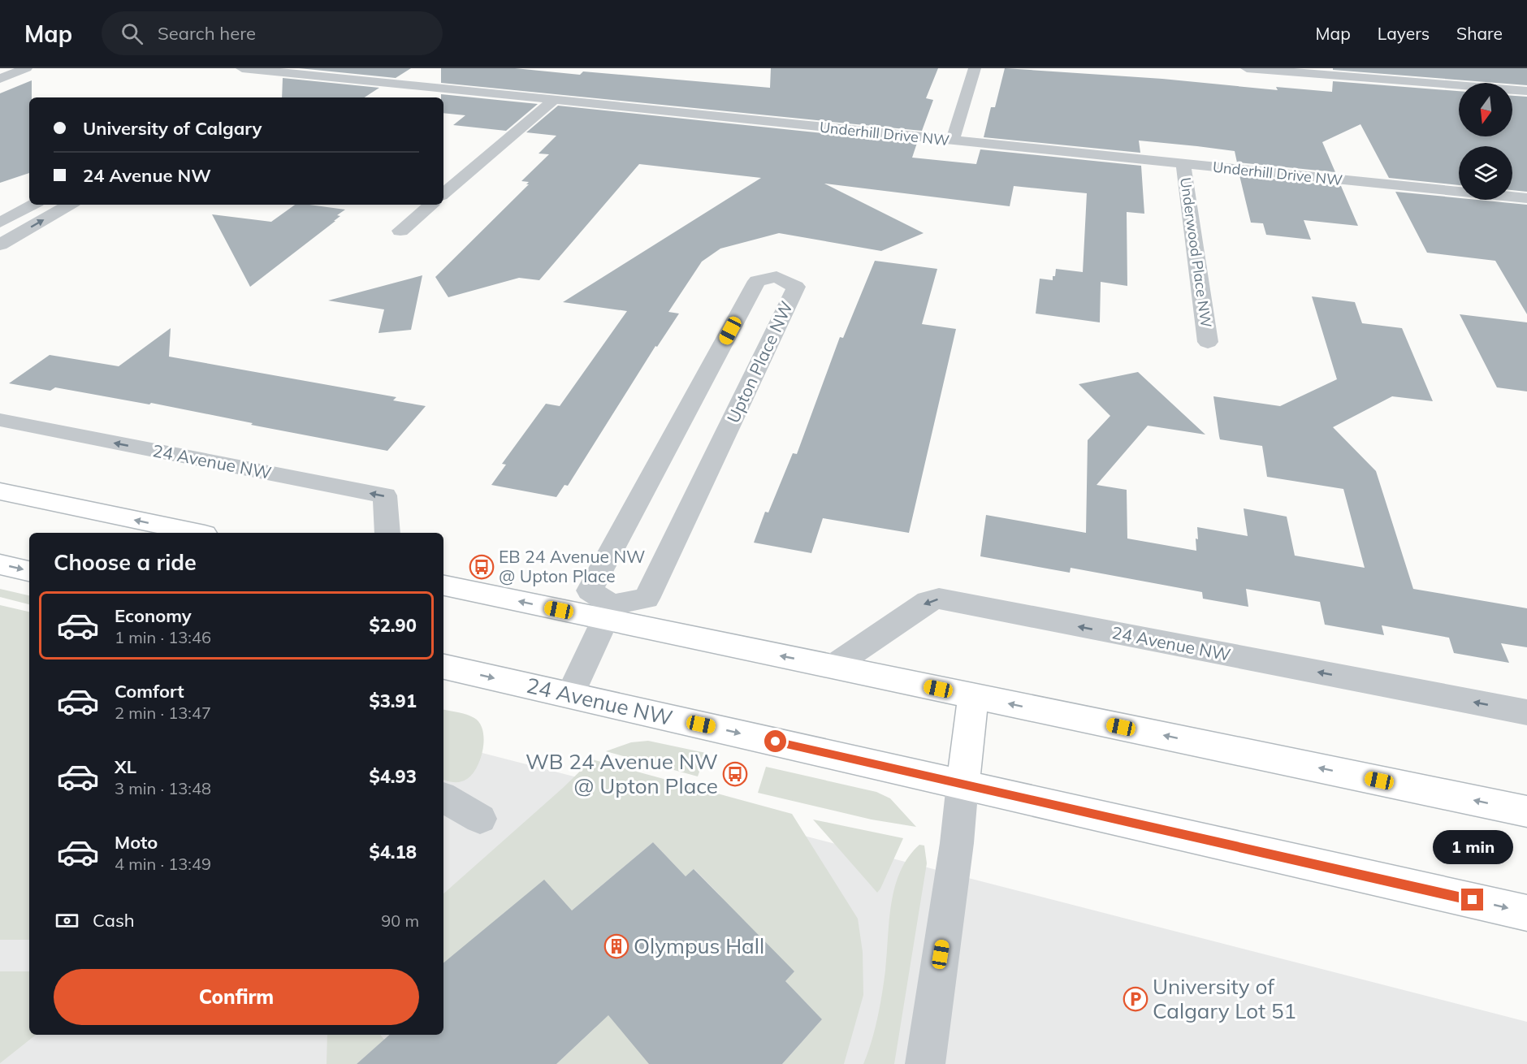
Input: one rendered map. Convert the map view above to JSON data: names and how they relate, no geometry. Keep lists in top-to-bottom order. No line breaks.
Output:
{"streets":{"street":["Underhill Drive NW","Underwood Place NW","Upton Place NW","24 Avenue NW"]},"crossings":[["Underhill Drive NW","Underwood Place NW"]],"places":{"bus stop":["EB 24 Avenue NW @ Upton Place","WB 24 Avenue NW @ Upton Place"],"building":["Olympus Hall"],"parking":["University of Calgary Lot 51"]},"north":"bottom","page":{"header":"Map","search":"Search here","nav":["Map","Layers","Share"],"banner":["University of Calgary","24 Avenue NW"],"heading":"Choose a ride","list":[{"name":"Economy","note":"1 min · 13:46","value":"$2.90"},{"name":"Comfort","note":"2 min · 13:47","value":"$3.91"},{"name":"XL","note":"3 min · 13:48","value":"$4.93"},{"name":"Moto","note":"4 min · 13:49","value":"$4.18"}],"bubble":"1 min","pay":["Cash","90 m"],"buttons":"Confirm"}}
